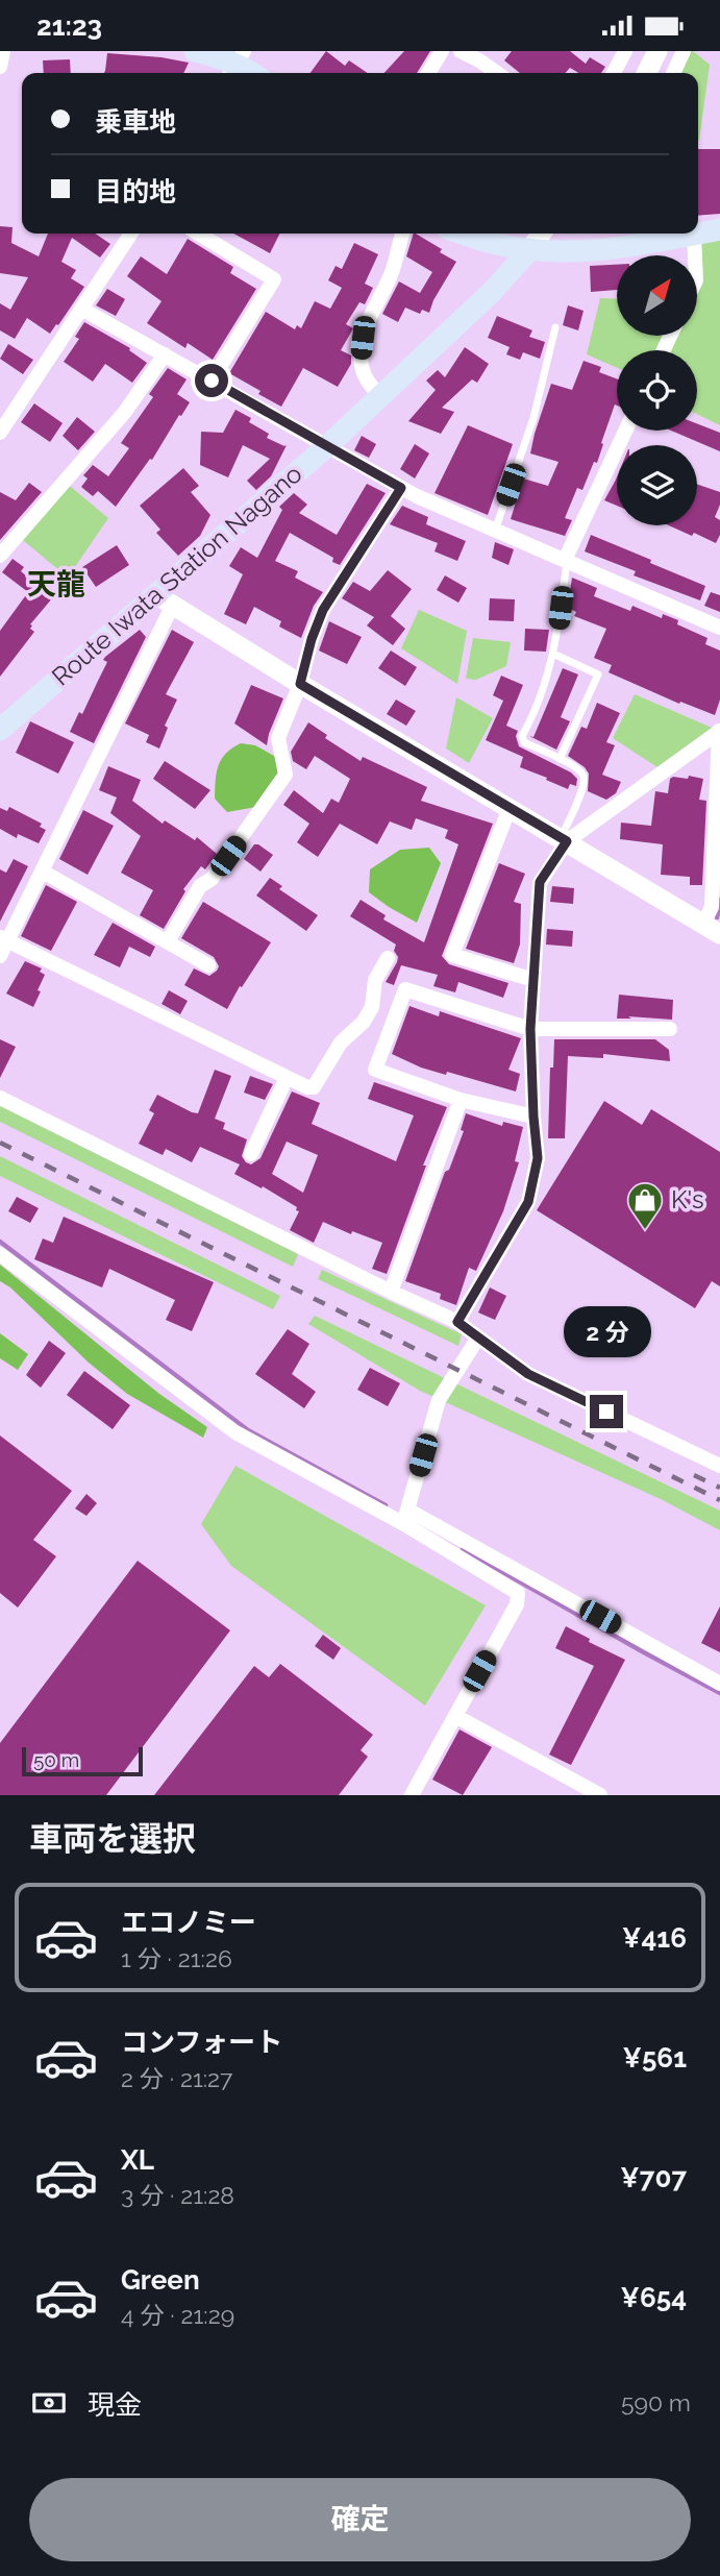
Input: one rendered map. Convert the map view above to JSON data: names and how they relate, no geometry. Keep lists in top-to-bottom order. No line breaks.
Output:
{"streets":{"main road":["Route Iwata Station Nagano"]},"districts":["天龍"],"places":{"shop":["K's"]},"scale_bar":"50 m","north":"top right","page":{"status":"21:23","banner":["乗車地","目的地"],"bubble":"2 分","scale":"50 m","heading":"車両を選択","list":[{"name":"エコノミー","note":"1 分 · 21:26","value":"¥416"},{"name":"コンフォート","note":"2 分 · 21:27","value":"¥561"},{"name":"XL","note":"3 分 · 21:28","value":"¥707"},{"name":"Green","note":"4 分 · 21:29","value":"¥654"}],"pay":["現金","590 m"],"buttons":"確定"}}
